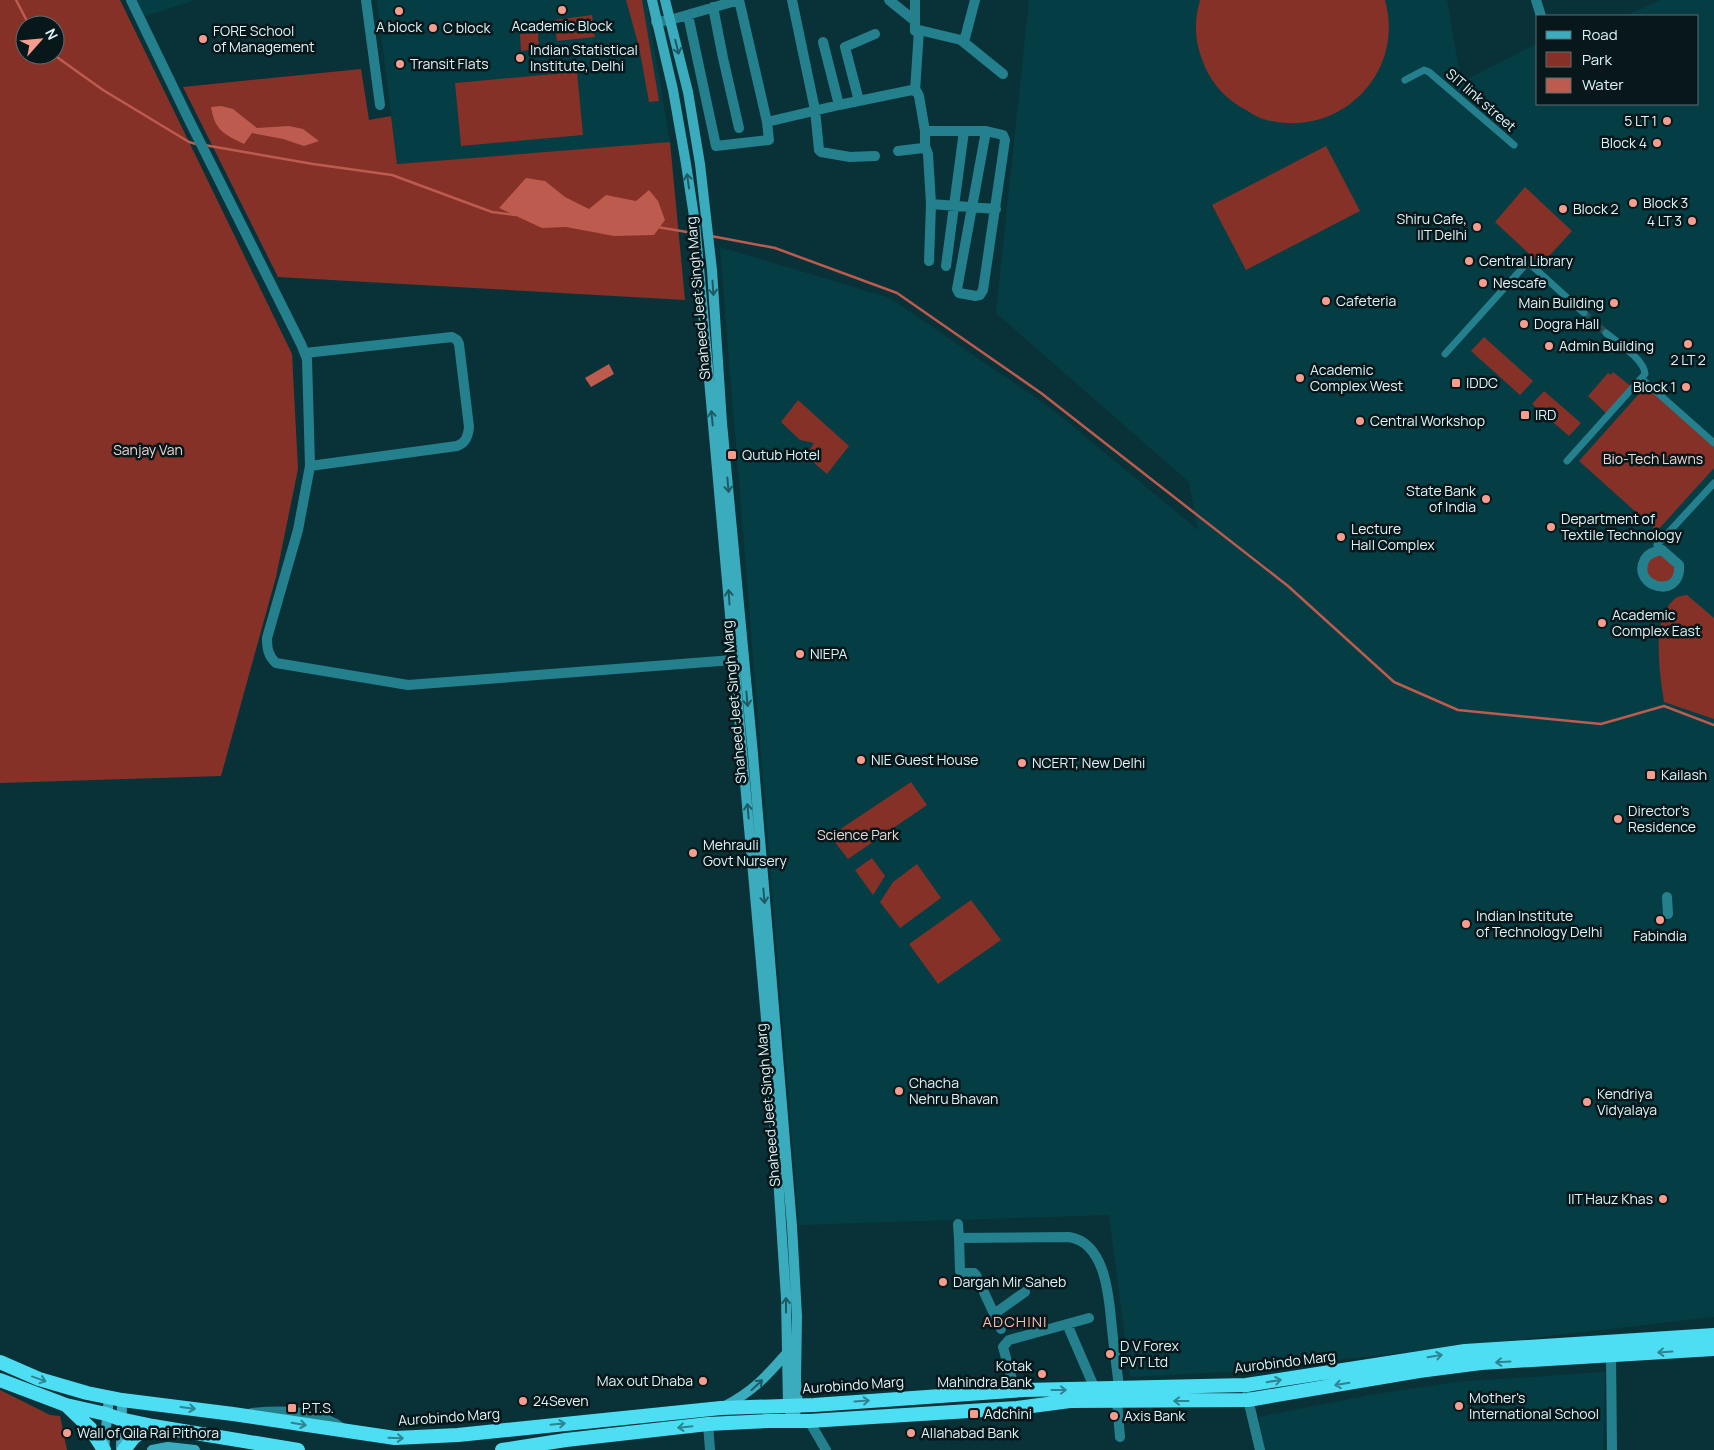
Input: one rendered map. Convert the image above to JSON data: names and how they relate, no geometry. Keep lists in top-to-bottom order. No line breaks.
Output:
{"streets":{"highway":["Aurobindo Marg"],"main road":["Shaheed Jeet Singh Marg"],"street":["SIT link street"]},"crossings":[["Shaheed Jeet Singh Marg","Aurobindo Marg"]],"districts":["ADCHINI"],"parks":["Sanjay Van","Bio-Tech Lawns","Science Park"],"places":{"other":["Academic Block","A block","C block","FORE School of Management","Indian Statistical Institute, Delhi","Transit Flats","5 LT 1","Block 4","Block 3","Block 2","4 LT 3","Shiru Cafe, IIT Delhi","Central Library","Nescafe","Cafeteria","Main Building","Dogra Hall","2 LT 2","Admin Building","Academic Complex West","Block 1","Central Workshop","State Bank of India","Department of Textile Technology","Lecture Hall Complex","Academic Complex East","NIEPA","NIE Guest House","NCERT, New Delhi","Director's Residence","Mehrauli Govt Nursery","Fabindia","Indian Institute of Technology Delhi","Chacha Nehru Bhavan","Kendriya Vidyalaya","IIT Hauz Khas","Dargah Mir Saheb","D V Forex PVT Ltd","Kotak Mahindra Bank","Max out Dhaba","24Seven","Mother's International School","Axis Bank","Wall of Qila Rai Pithora","Allahabad Bank"],"transit":["IDDC","IRD","Qutub Hotel","Kailash","P.T.S.","Adchini"]},"legend":["Road","Park","Water"],"north":"top right"}
